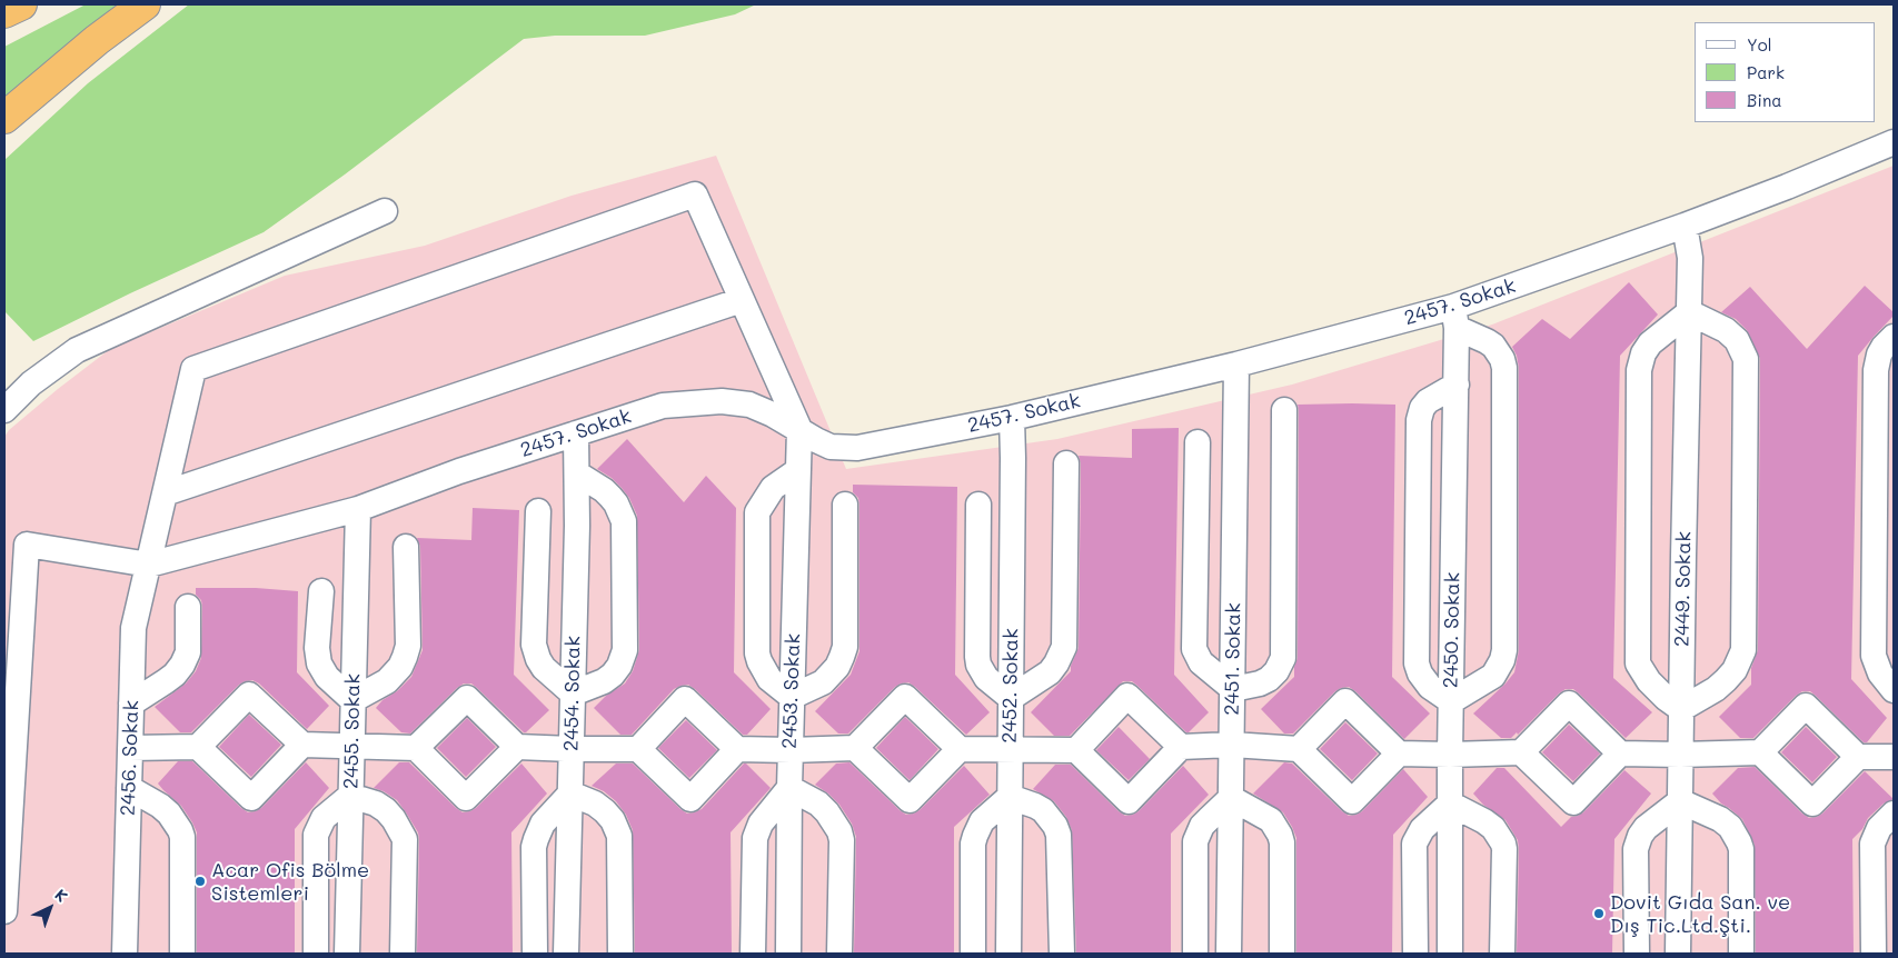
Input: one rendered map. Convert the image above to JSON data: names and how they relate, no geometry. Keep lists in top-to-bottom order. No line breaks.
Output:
{"streets":{"street":["2457. Sokak","2449. Sokak","2450. Sokak","2451. Sokak","2452. Sokak","2453. Sokak","2454. Sokak","2455. Sokak","2456. Sokak"]},"crossings":[["2457. Sokak","2449. Sokak"],["2457. Sokak","2450. Sokak"],["2457. Sokak","2451. Sokak"],["2457. Sokak","2452. Sokak"],["2457. Sokak","2453. Sokak"],["2457. Sokak","2454. Sokak"],["2457. Sokak","2455. Sokak"],["2457. Sokak","2456. Sokak"]],"places":["Acar Ofis Bölme Sistemleri","Dovit Gıda San. ve Dış Tic.Ltd.Şti."],"legend":["Yol","Park","Bina"],"north":"top right"}
